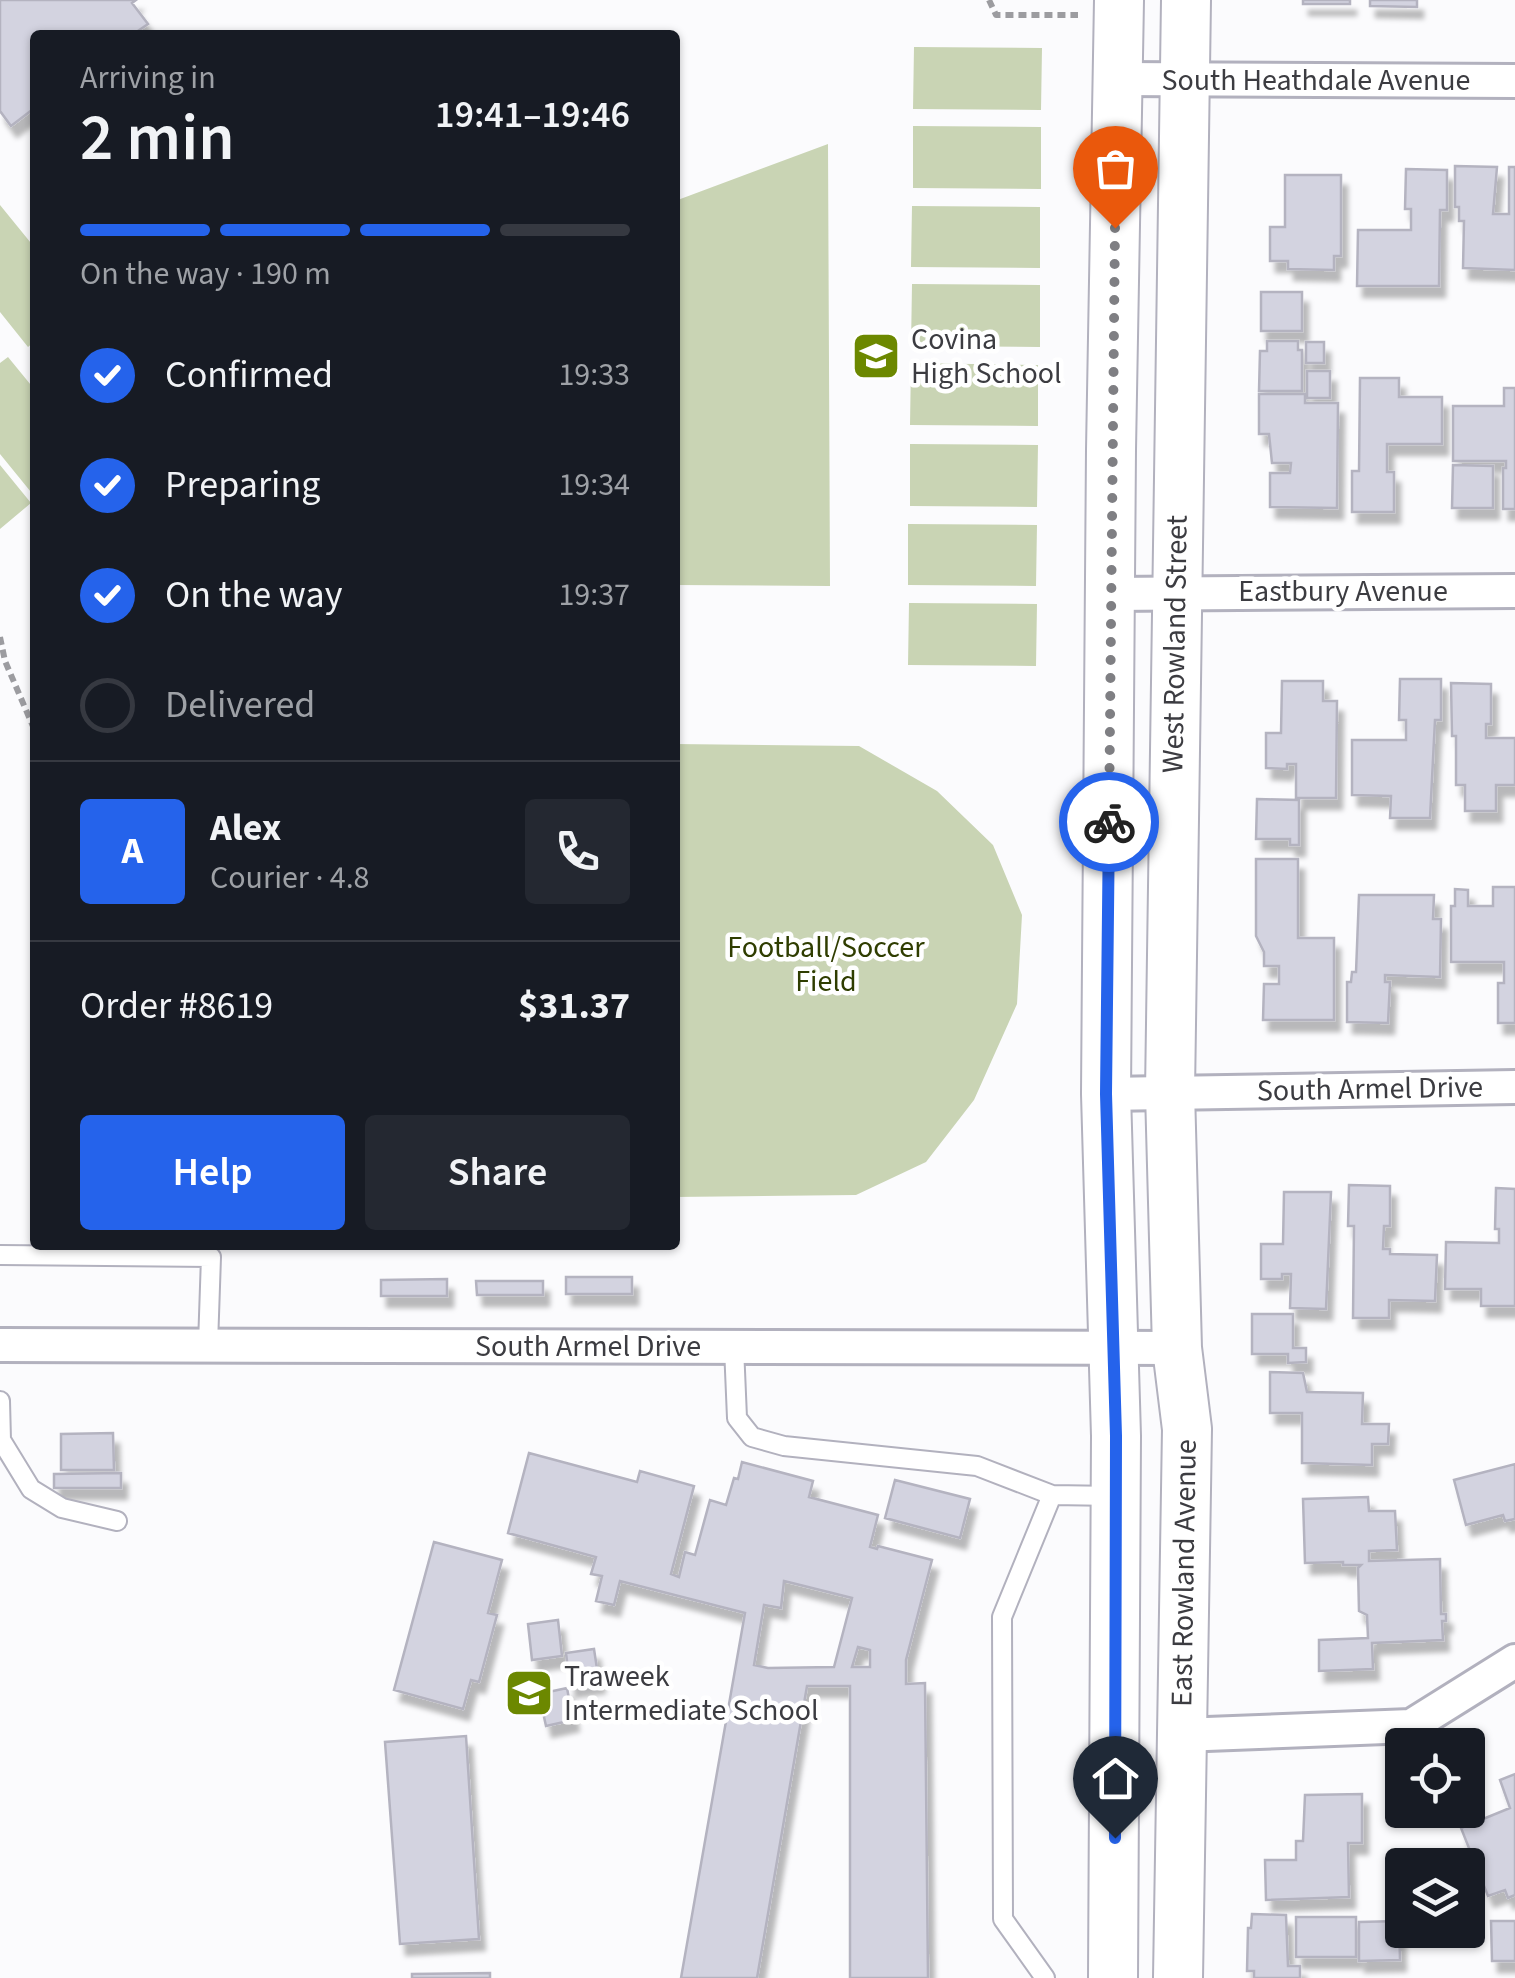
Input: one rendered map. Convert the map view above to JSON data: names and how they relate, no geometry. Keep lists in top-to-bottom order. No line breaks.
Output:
{"streets":{"main road":["West Rowland Street","East Rowland Avenue"],"street":["South Heathdale Avenue","Eastbury Avenue","South Armel Drive"]},"crossings":[["South Heathdale Avenue","West Rowland Street"],["Eastbury Avenue","West Rowland Street"],["West Rowland Street","South Armel Drive"],["West Rowland Street","East Rowland Avenue"],["South Armel Drive","East Rowland Avenue"]],"parks":["Football/Soccer Field"],"places":{"school or university":["Covina High School","Traweek Intermediate School"]},"page":{"heading":["2 min","Arriving in","19:41–19:46"],"panel":["Alex","Courier · 4.8","Order #8619","$31.37"],"bar":"On the way · 190 m","list":[["Confirmed","19:33"],["Preparing","19:34"],["On the way","19:37"],"Delivered"],"round":"A","buttons":["Help","Share"]}}
